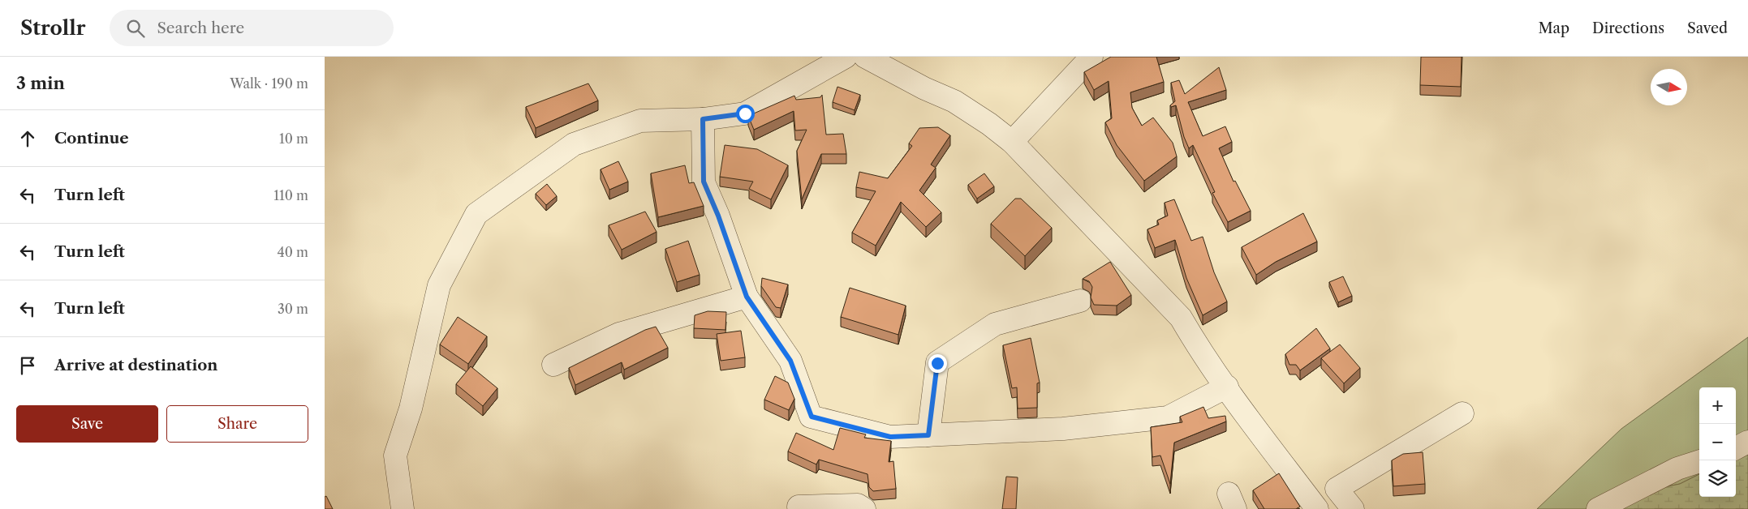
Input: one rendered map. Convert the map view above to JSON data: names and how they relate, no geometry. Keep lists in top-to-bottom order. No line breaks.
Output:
{"north":"right","page":{"header":"Strollr","search":"Search here","nav":["Map","Directions","Saved"],"heading":["3 min","Walk · 190 m"],"list":[["Continue","10 m"],["Turn left","110 m"],["Turn left","40 m"],["Turn left","30 m"],"Arrive at destination"],"map_buttons":["+","−"],"buttons":["Save","Share"]}}
